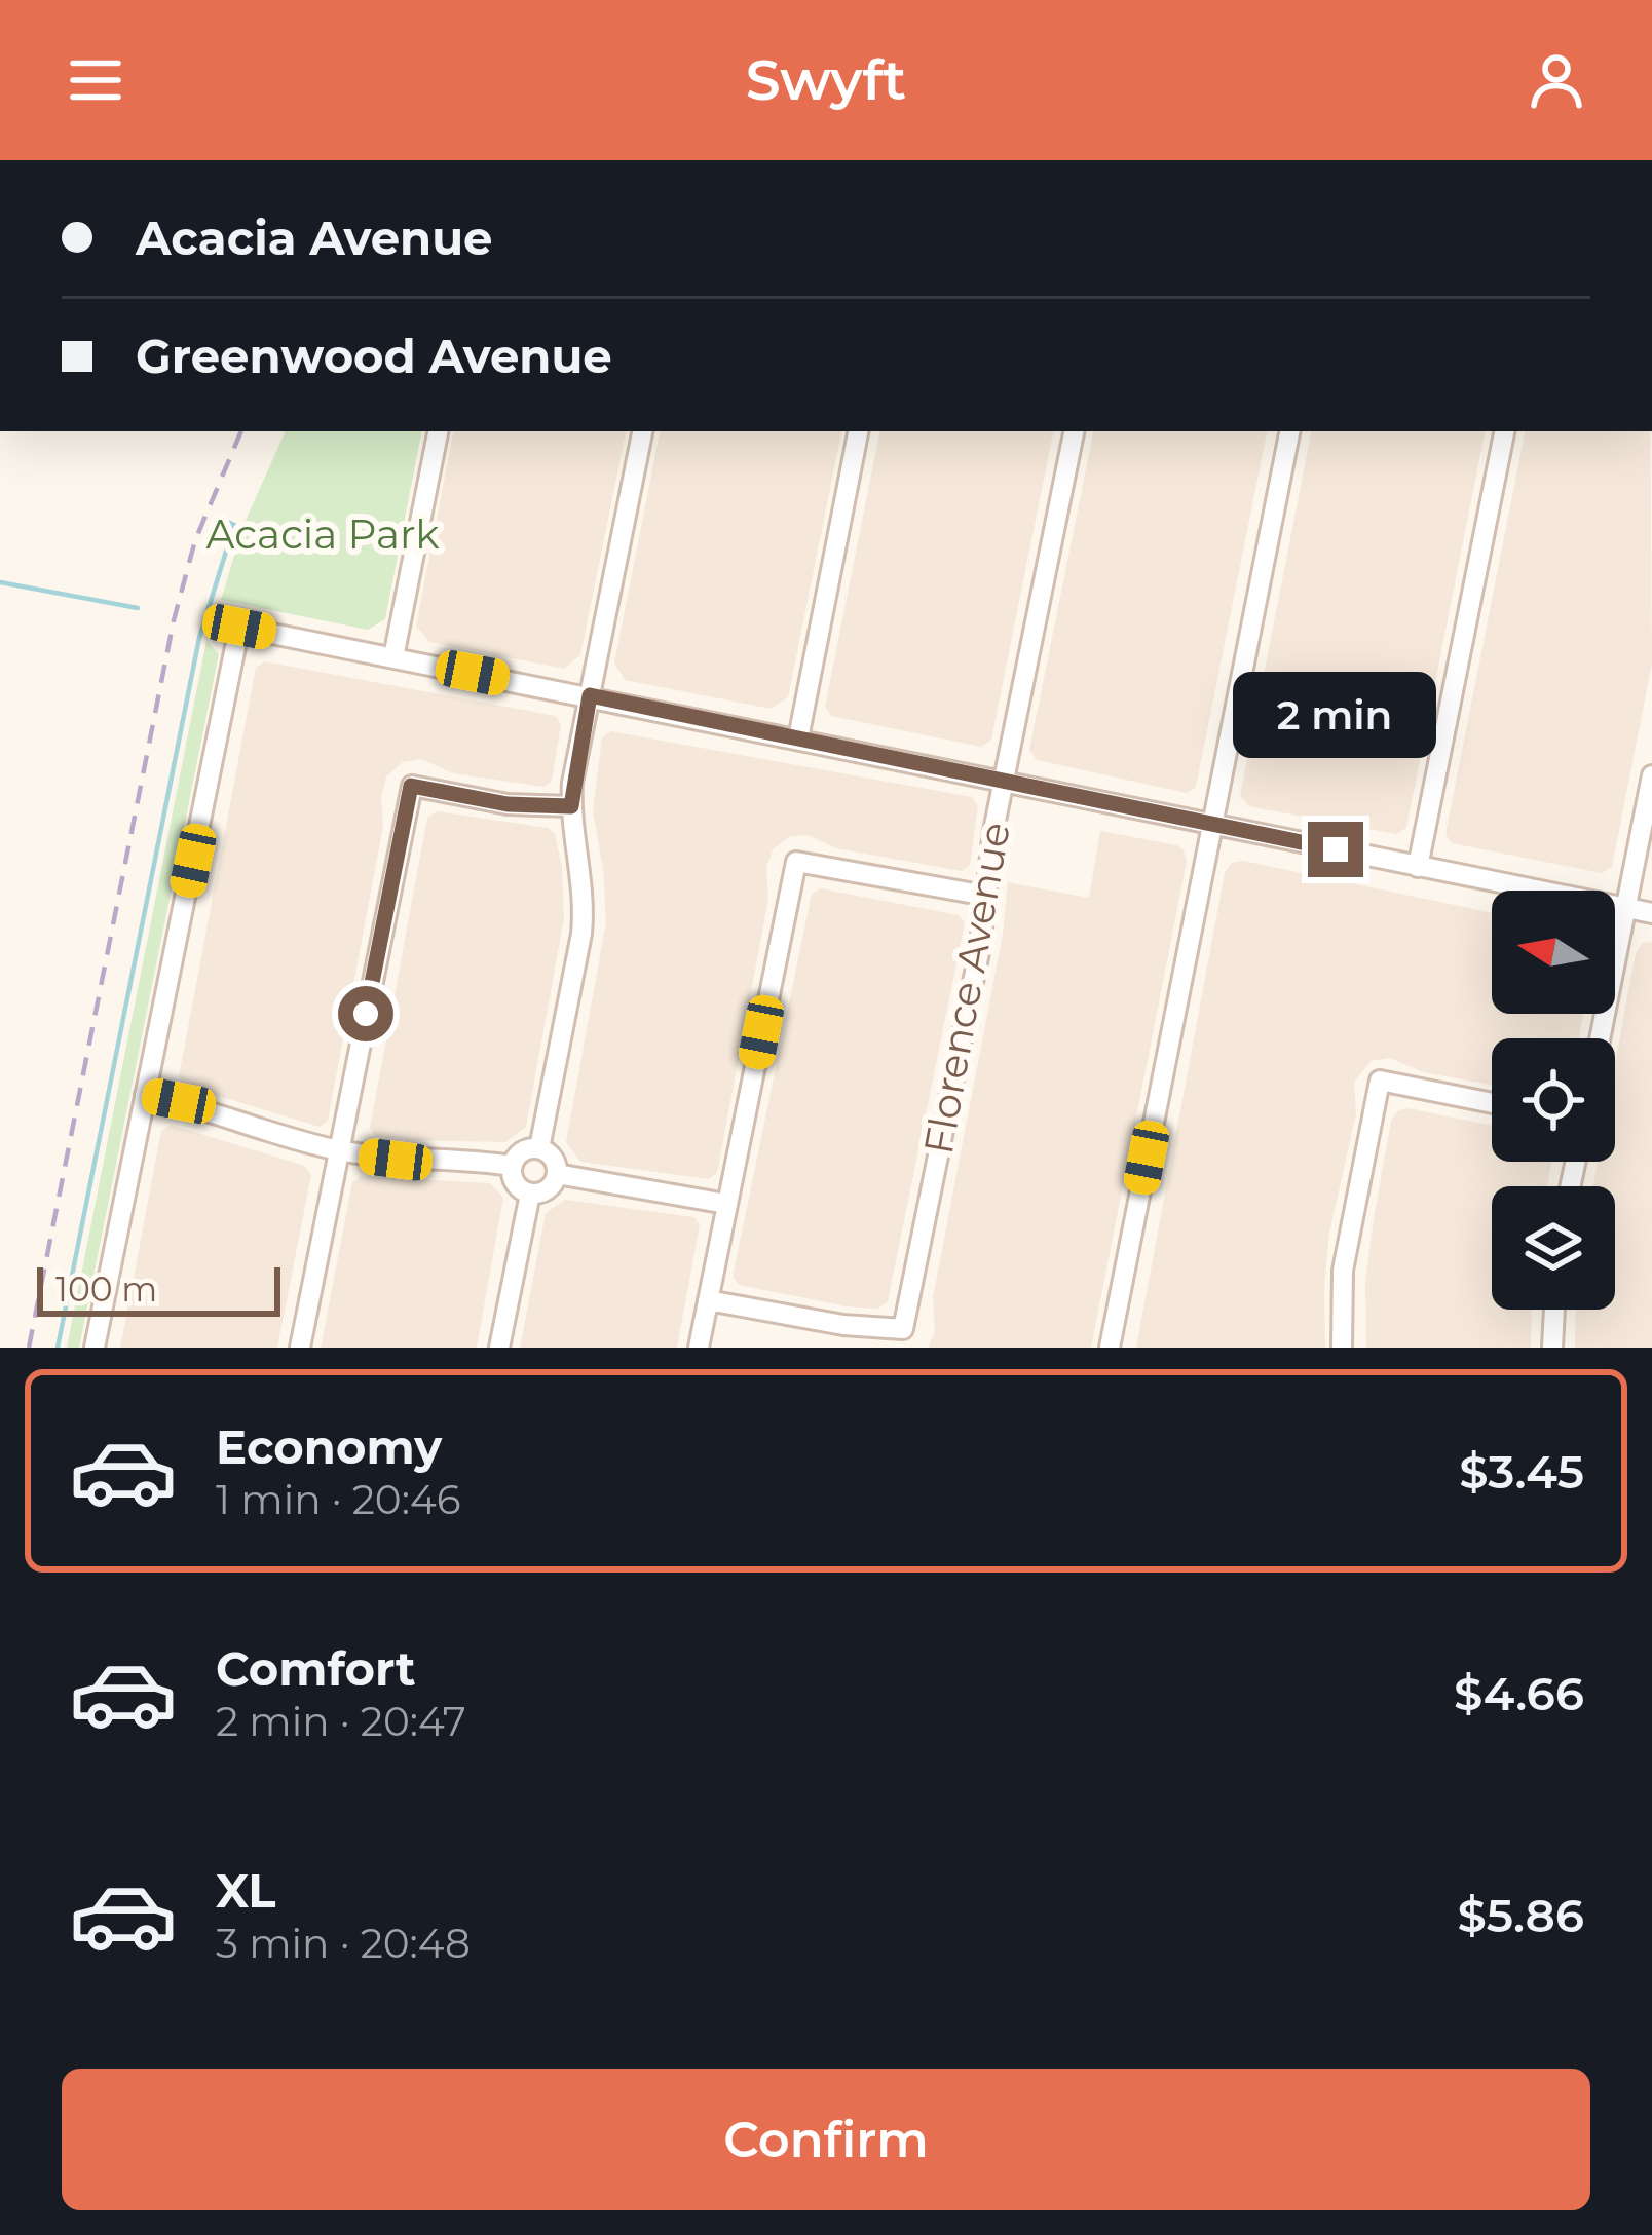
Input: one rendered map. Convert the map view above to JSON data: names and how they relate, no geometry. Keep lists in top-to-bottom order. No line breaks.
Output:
{"streets":{"street":["Florence Avenue"]},"parks":["Acacia Park"],"scale_bar":"100 m","north":"left","page":{"header":"Swyft","banner":["Acacia Avenue","Greenwood Avenue"],"bubble":"2 min","scale":"100 m","list":[{"name":"Economy","note":"1 min · 20:46","value":"$3.45"},{"name":"Comfort","note":"2 min · 20:47","value":"$4.66"},{"name":"XL","note":"3 min · 20:48","value":"$5.86"}],"buttons":"Confirm"}}
